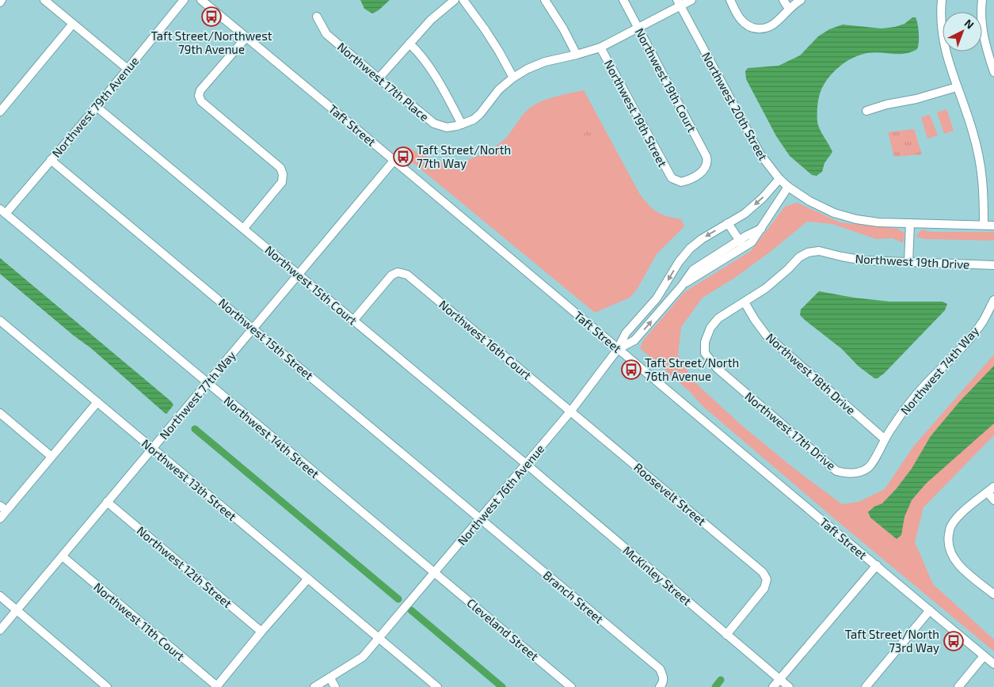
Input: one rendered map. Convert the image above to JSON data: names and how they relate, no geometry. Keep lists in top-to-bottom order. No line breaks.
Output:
{"streets":{"street":["Northwest 19th Court","Northwest 17th Place","Northwest 20th Street","Northwest 79th Avenue","Northwest 19th Street","Taft Street","Northwest 19th Drive","Northwest 15th Court","Northwest 15th Street","Northwest 16th Court","Northwest 74th Way","Northwest 18th Drive","Northwest 77th Way","Northwest 17th Drive","Northwest 14th Street","Northwest 13th Street","Roosevelt Street","Northwest 76th Avenue","Northwest 12th Street","McKinley Street","Branch Street","Northwest 11th Court","Cleveland Street"]},"crossings":[["Northwest 19th Court","Northwest 19th Street"],["Northwest 20th Street","Northwest 76th Avenue"],["Northwest 79th Avenue","Northwest 15th Court"],["Northwest 79th Avenue","Northwest 15th Street"],["Northwest 79th Avenue","Northwest 14th Street"],["Taft Street","Northwest 77th Way"],["Taft Street","Northwest 76th Avenue"],["Northwest 19th Drive","Northwest 18th Drive"],["Northwest 19th Drive","Northwest 17th Drive"],["Northwest 15th Court","Northwest 16th Court"],["Northwest 15th Court","Northwest 77th Way"],["Northwest 15th Court","Northwest 76th Avenue"],["Northwest 15th Court","McKinley Street"],["Northwest 15th Street","Northwest 77th Way"],["Northwest 15th Street","Northwest 76th Avenue"],["Northwest 15th Street","Branch Street"],["Northwest 16th Court","Roosevelt Street"],["Northwest 16th Court","Northwest 76th Avenue"],["Northwest 74th Way","Northwest 18th Drive"],["Northwest 74th Way","Northwest 17th Drive"],["Northwest 18th Drive","Northwest 17th Drive"],["Northwest 77th Way","Northwest 14th Street"],["Northwest 77th Way","Northwest 13th Street"],["Northwest 77th Way","Northwest 12th Street"],["Northwest 77th Way","Northwest 11th Court"],["Northwest 14th Street","Northwest 76th Avenue"],["Northwest 14th Street","Cleveland Street"],["Northwest 13th Street","Northwest 76th Avenue"],["Roosevelt Street","Northwest 76th Avenue"],["Roosevelt Street","McKinley Street"],["Northwest 76th Avenue","McKinley Street"],["Northwest 76th Avenue","Branch Street"],["Northwest 76th Avenue","Cleveland Street"]],"places":{"bus stop":["Taft Street/Northwest 79th Avenue","Taft Street/North 77th Way","Taft Street/North 76th Avenue","Taft Street/North 73rd Way"]},"north":"top right"}
